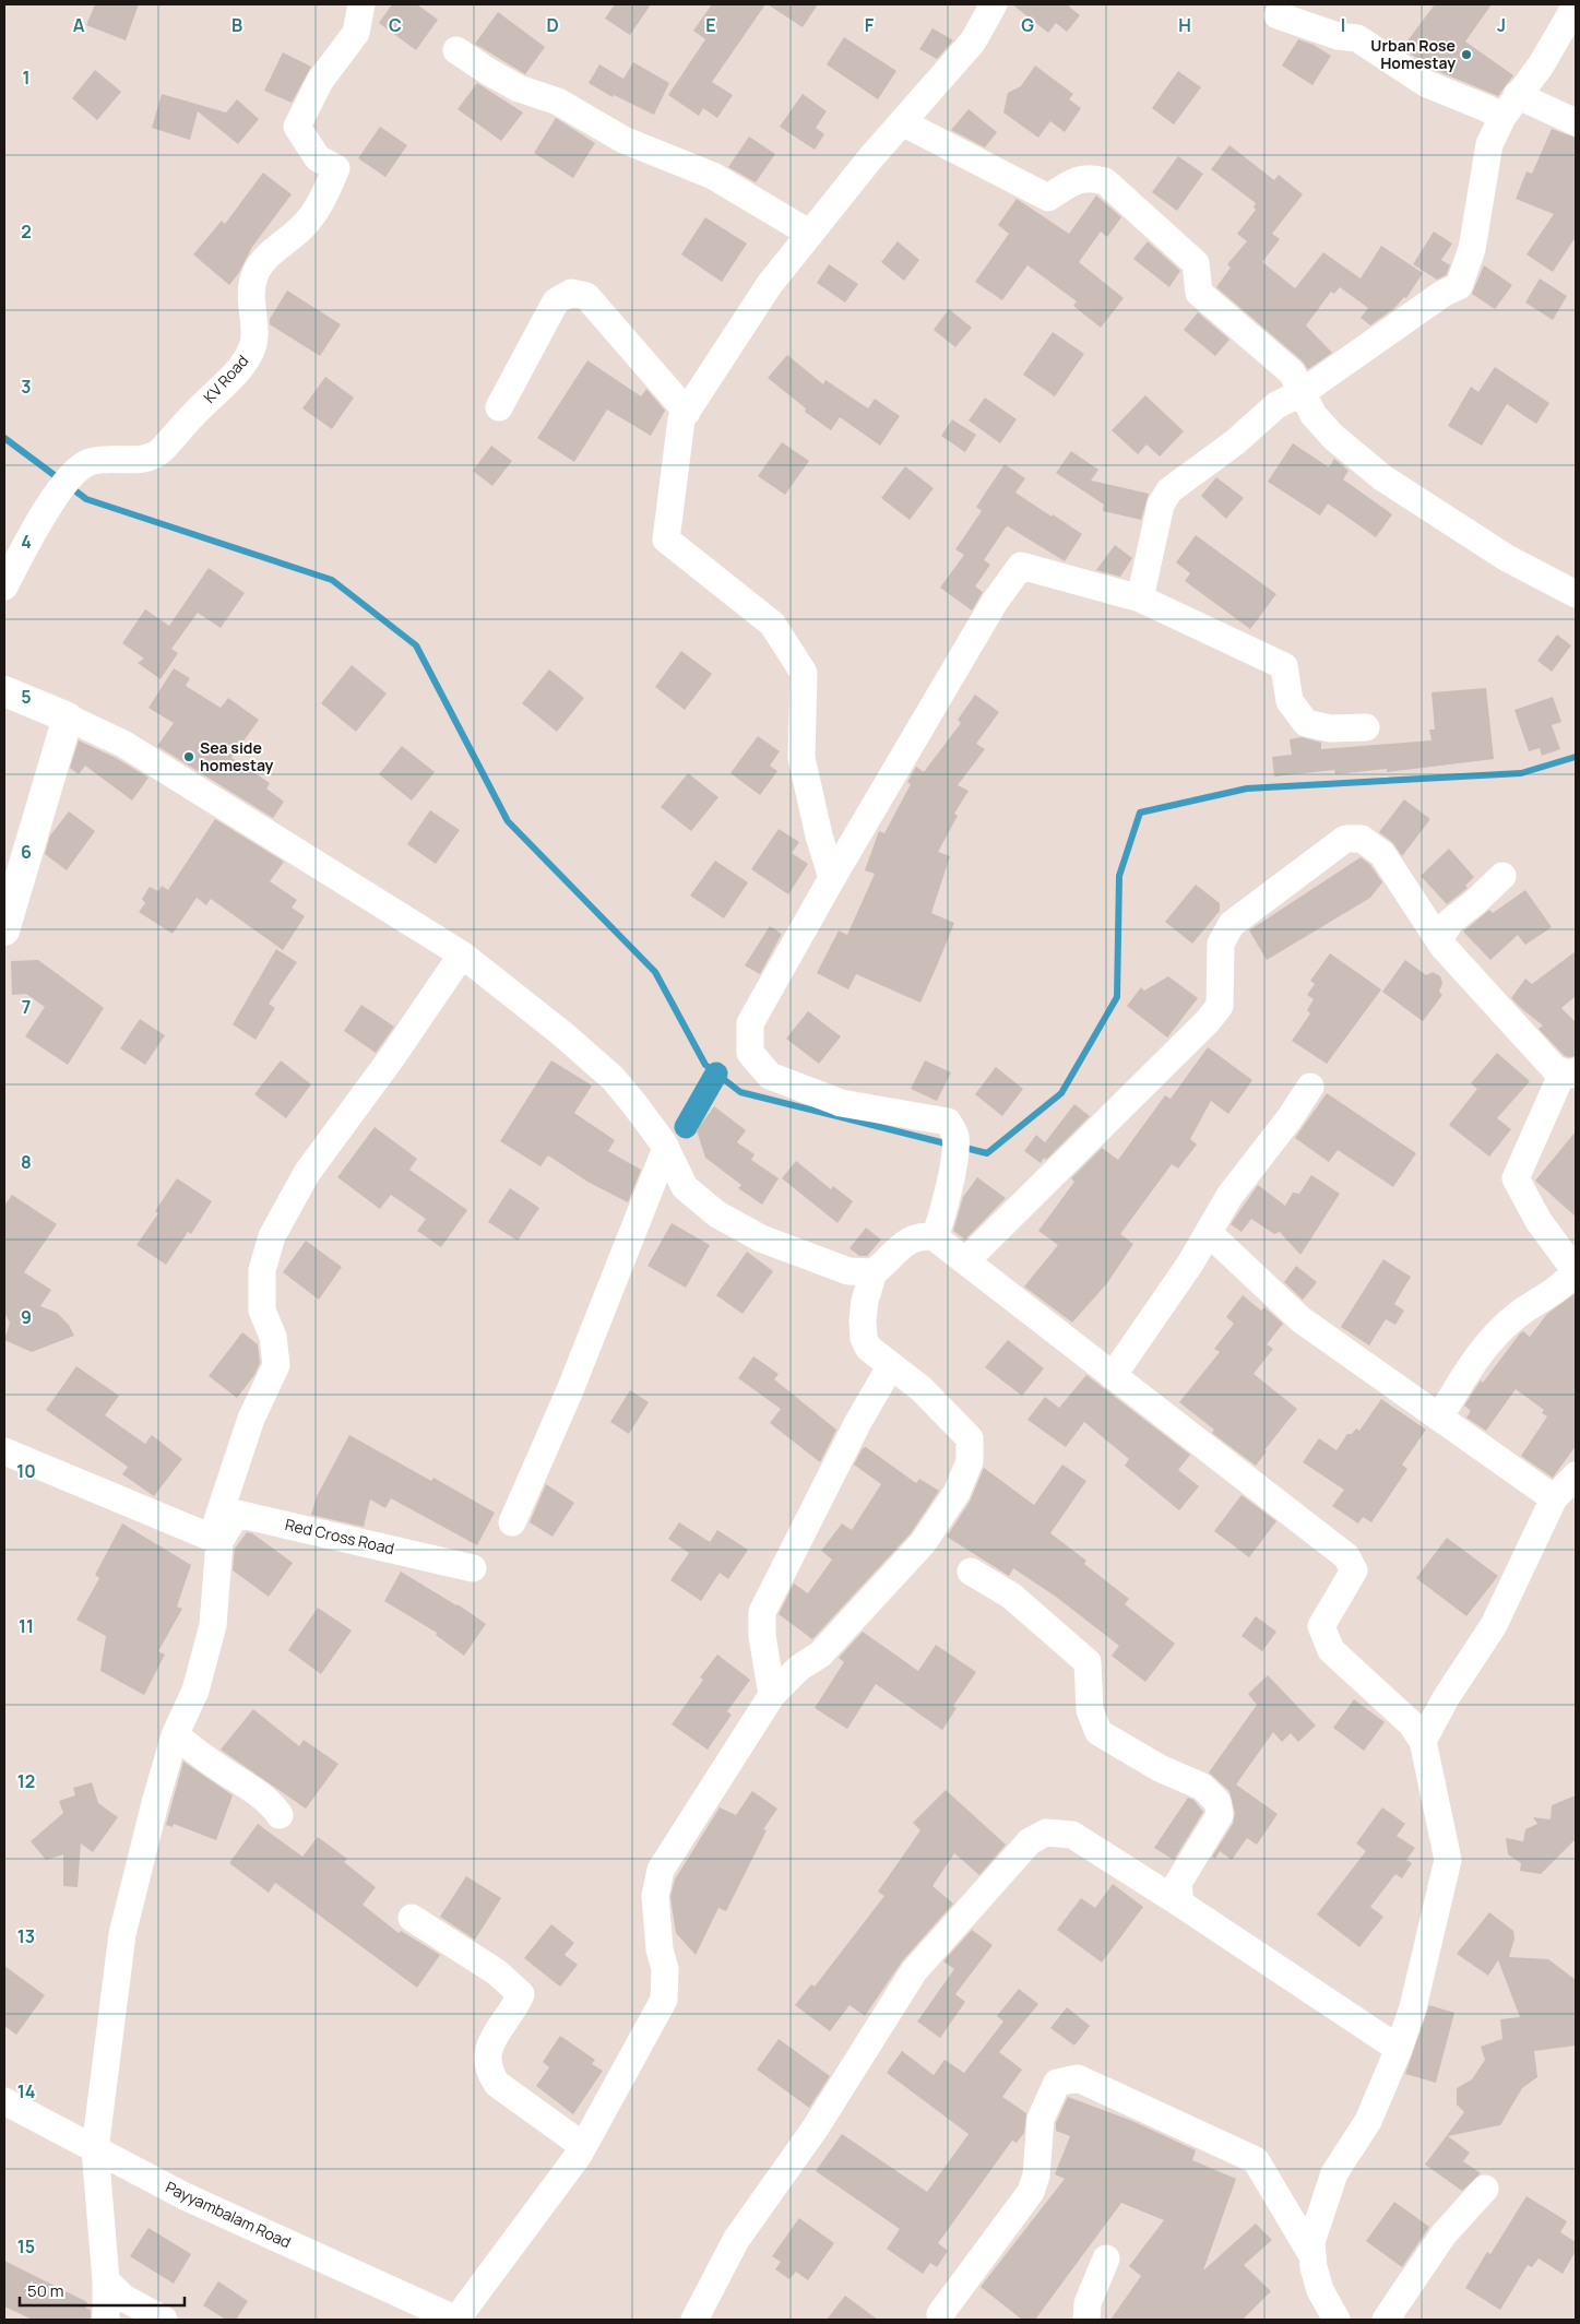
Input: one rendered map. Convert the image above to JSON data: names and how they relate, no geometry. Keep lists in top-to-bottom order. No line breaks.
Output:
{"streets":{"street":["KV Road","Red Cross Road","Payyambalam Road"]},"places":["Urban Rose Homestay","Sea side homestay"],"scale_bar":"50 m","grid":{"columns":["A","B","C","D","E","F","G","H","I","J"],"rows":["1","2","3","4","5","6","7","8","9","10","11","12","13","14","15"]}}
